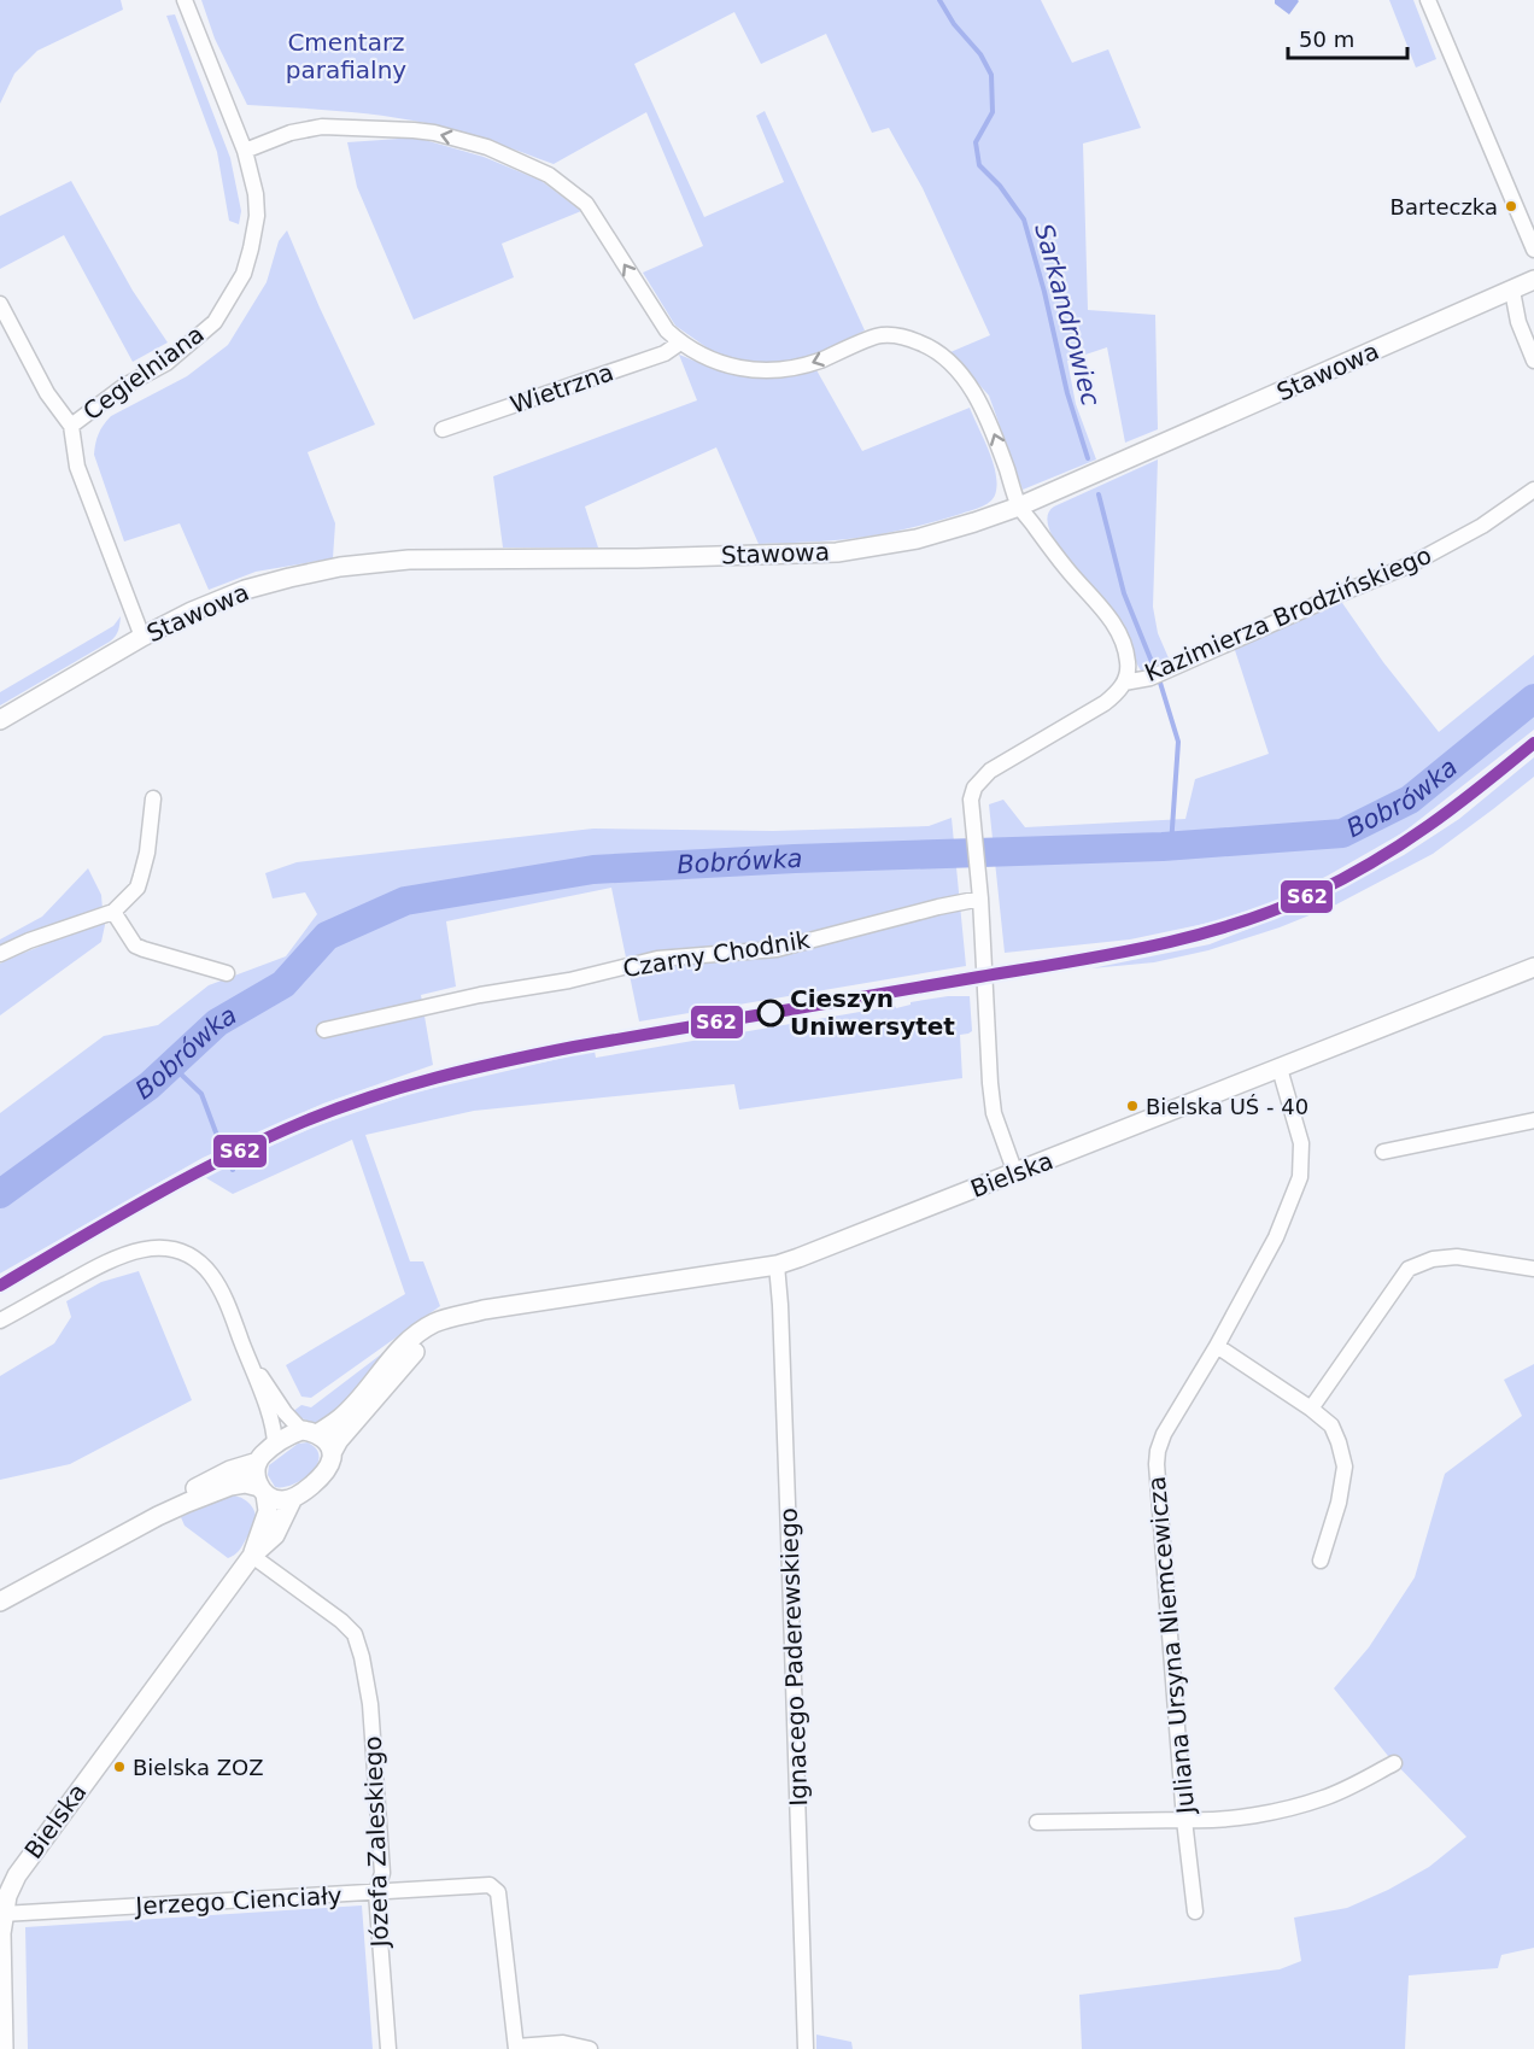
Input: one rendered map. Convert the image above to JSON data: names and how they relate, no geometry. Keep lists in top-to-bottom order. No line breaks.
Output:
{"streets":{"street":["Stawowa","Cegielniana","Wietrzna","Kazimierza Brodzińskiego","Czarny Chodnik","Bielska","Juliana Ursyna Niemcewicza","Ignacego Paderewskiego","Józefa Zaleskiego","Jerzego Cienciały"]},"crossings":[["Stawowa","Cegielniana"],["Kazimierza Brodzińskiego","Czarny Chodnik"],["Kazimierza Brodzińskiego","Bielska"],["Bielska","Juliana Ursyna Niemcewicza"],["Bielska","Ignacego Paderewskiego"],["Bielska","Józefa Zaleskiego"],["Bielska","Jerzego Cienciały"],["Józefa Zaleskiego","Jerzego Cienciały"]],"water":["Sarkandrowiec","Bobrówka"],"parks":["Cmentarz parafialny"],"places":["Barteczka","Cieszyn Uniwersytet","Bielska UŚ - 40","Bielska ZOZ"],"lines":["transit line S62"],"scale_bar":"50 m"}
